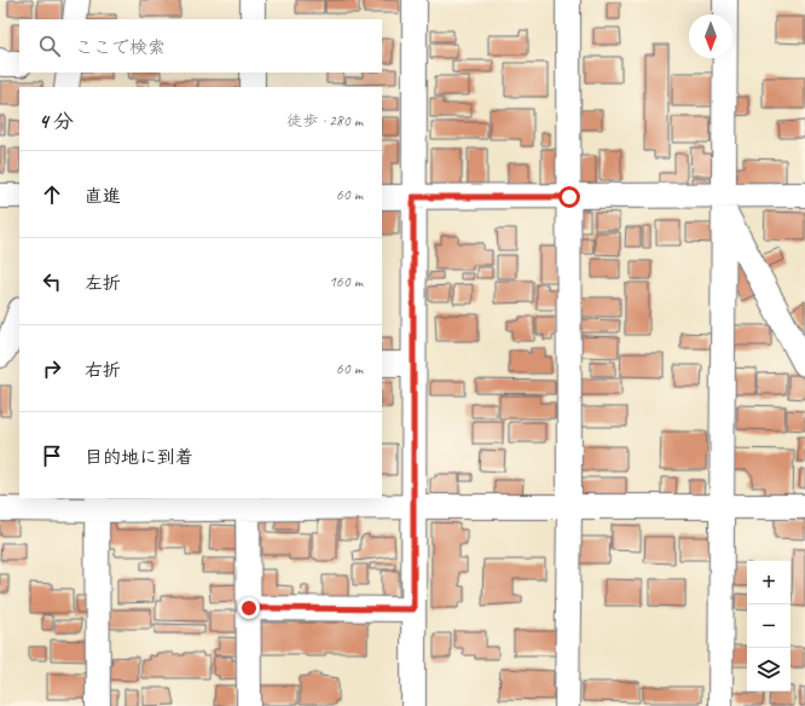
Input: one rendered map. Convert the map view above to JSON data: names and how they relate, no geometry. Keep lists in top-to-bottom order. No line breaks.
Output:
{"north":"bottom","page":{"search":"ここで検索","heading":["4 分","徒歩 · 280 m"],"list":[["直進","60 m"],["左折","160 m"],["右折","60 m"],"目的地に到着"],"map_buttons":["+","−"]}}
